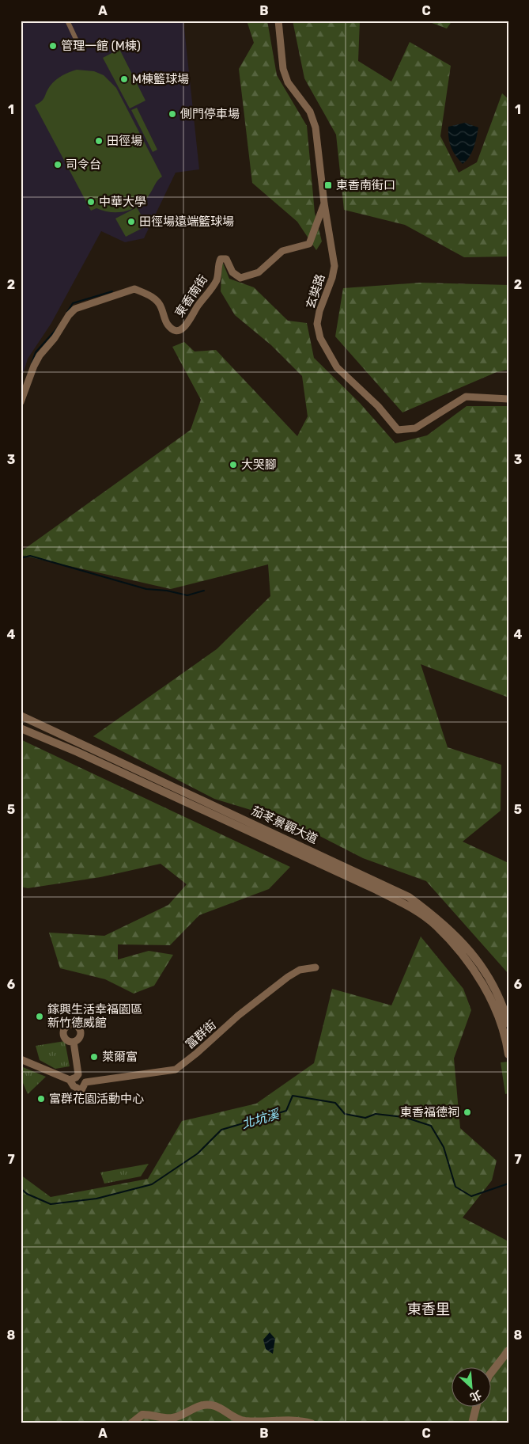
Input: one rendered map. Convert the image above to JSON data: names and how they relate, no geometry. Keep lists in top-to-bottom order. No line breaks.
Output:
{"streets":{"street":["玄奘路","東香南街","茄苳景觀大道","富群街"]},"crossings":[["玄奘路","東香南街"]],"districts":["東香里"],"water":["北坑溪"],"places":{"other":["管理一館 (M棟)","M棟籃球場","側門停車場","田徑場","司令台","中華大學","田徑場遠端籃球場","大哭腳","鎵興生活幸福園區 新竹德威館","萊爾富","富群花園活動中心","東香福德祠"],"transit":["東香南街口"]},"north":"bottom right","grid":{"columns":["A","B","C"],"rows":["1","2","3","4","5","6","7","8"]}}
